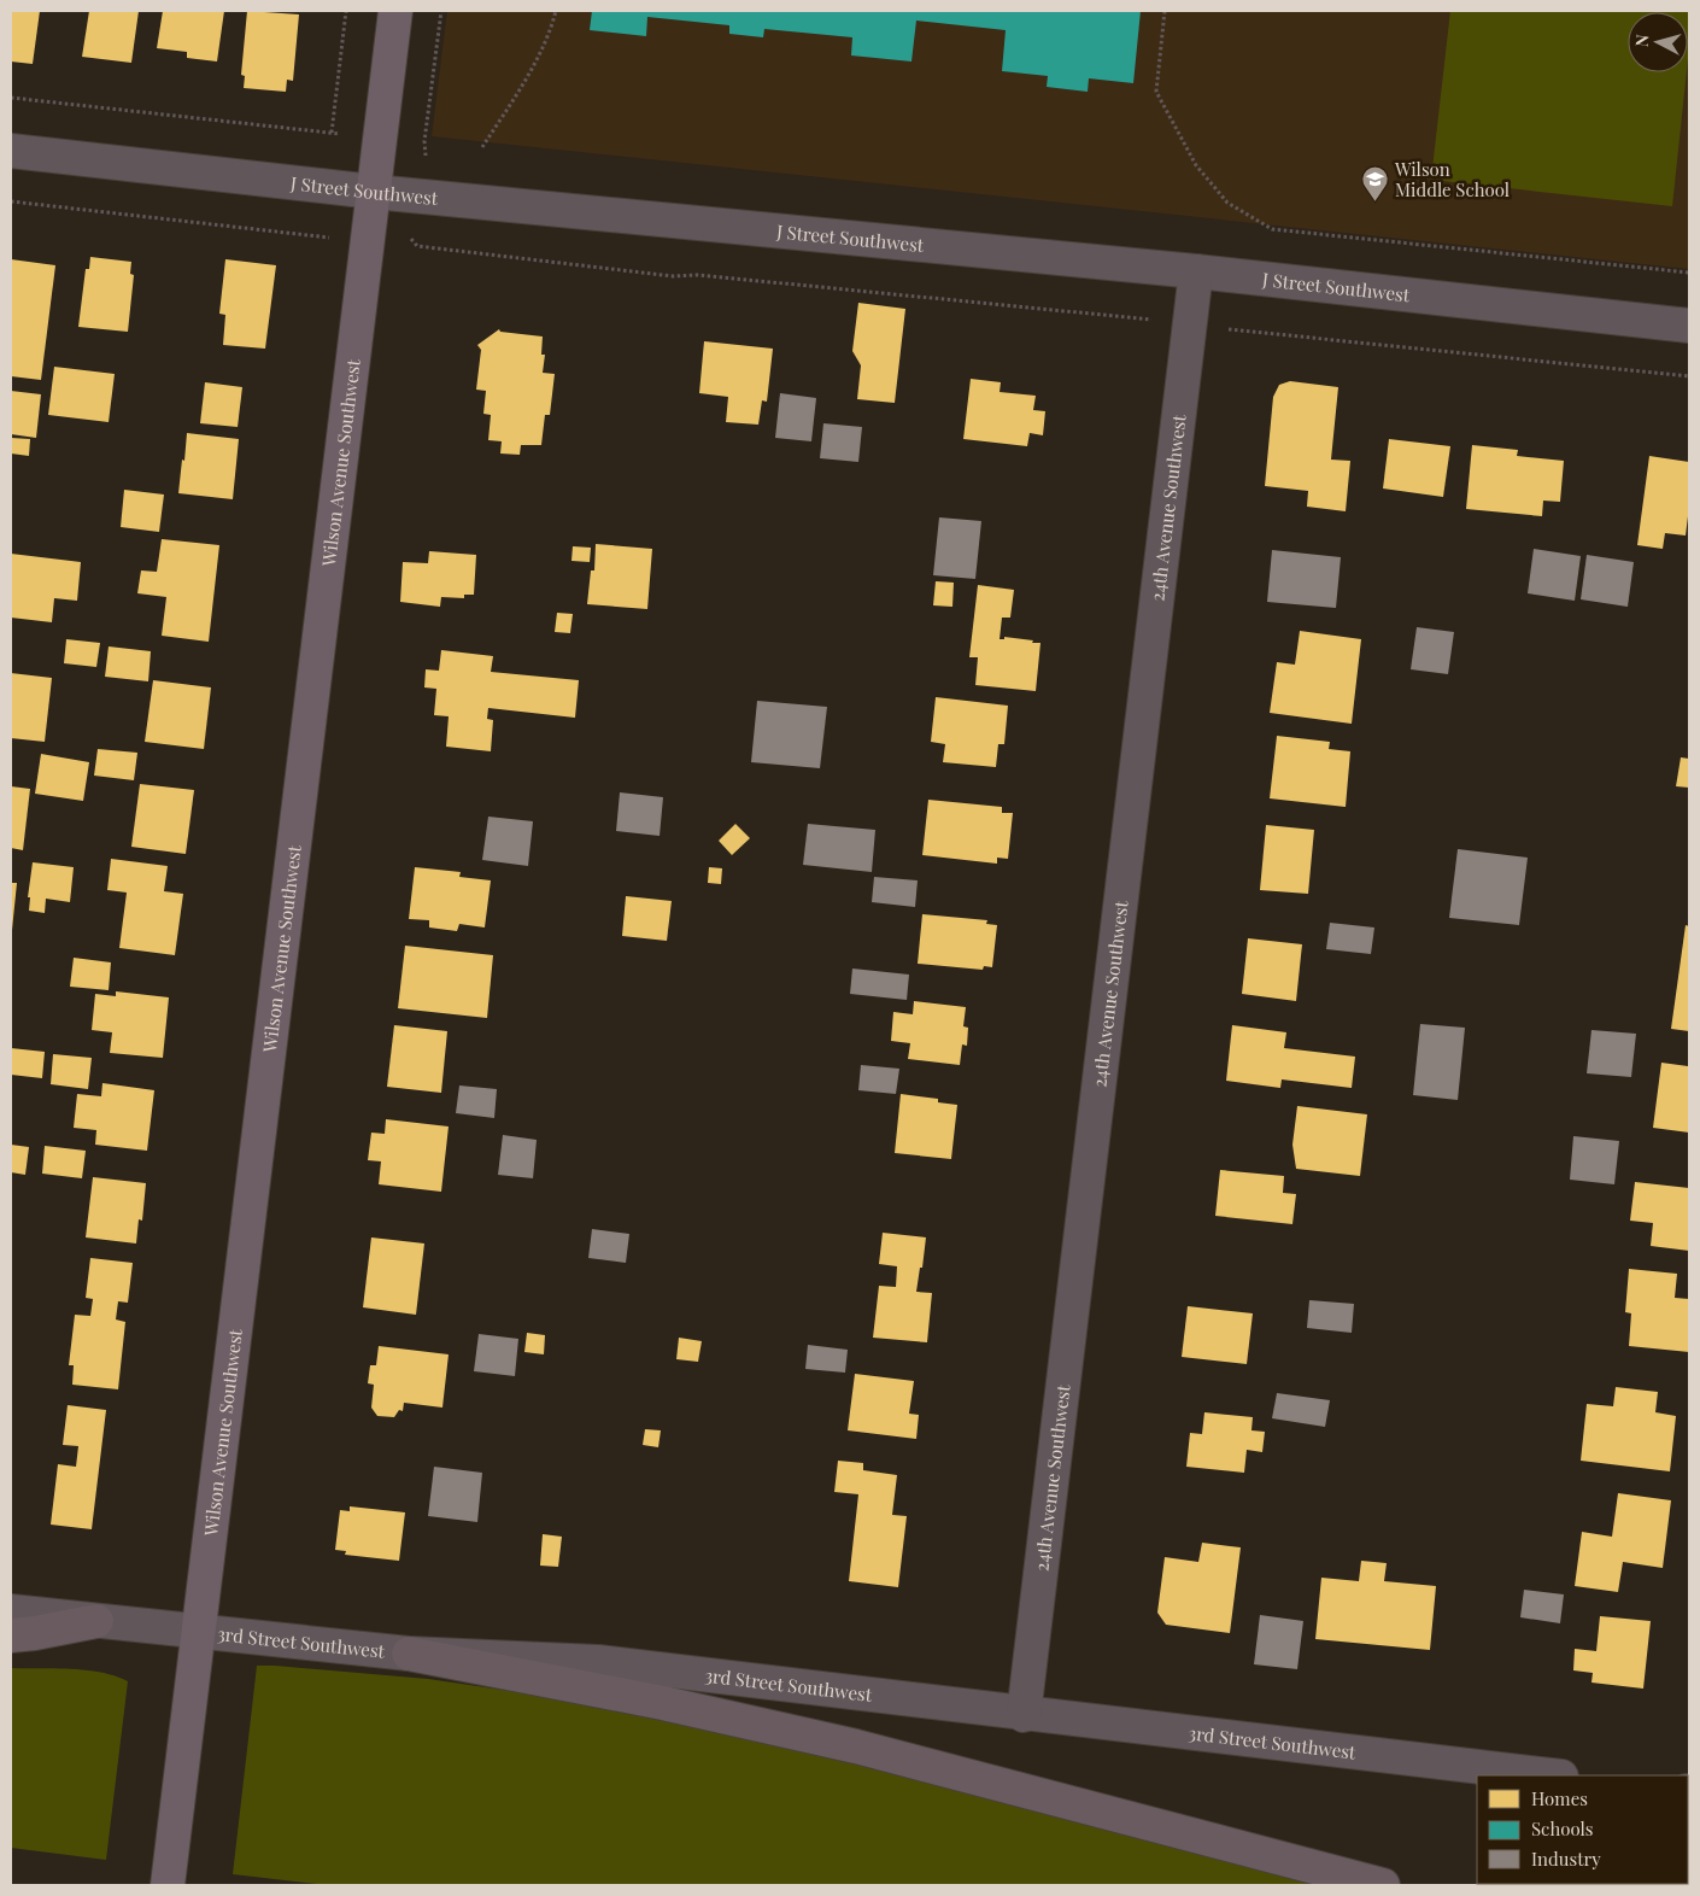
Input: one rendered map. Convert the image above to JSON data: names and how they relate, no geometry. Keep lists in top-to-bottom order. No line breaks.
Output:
{"streets":{"main road":["Wilson Avenue Southwest"],"street":["J Street Southwest","24th Avenue Southwest","3rd Street Southwest"]},"crossings":[["J Street Southwest","Wilson Avenue Southwest"],["J Street Southwest","24th Avenue Southwest"],["Wilson Avenue Southwest","3rd Street Southwest"],["24th Avenue Southwest","3rd Street Southwest"]],"places":{"school or university":["Wilson Middle School"]},"legend":["Homes","Schools","Industry"],"north":"left"}
